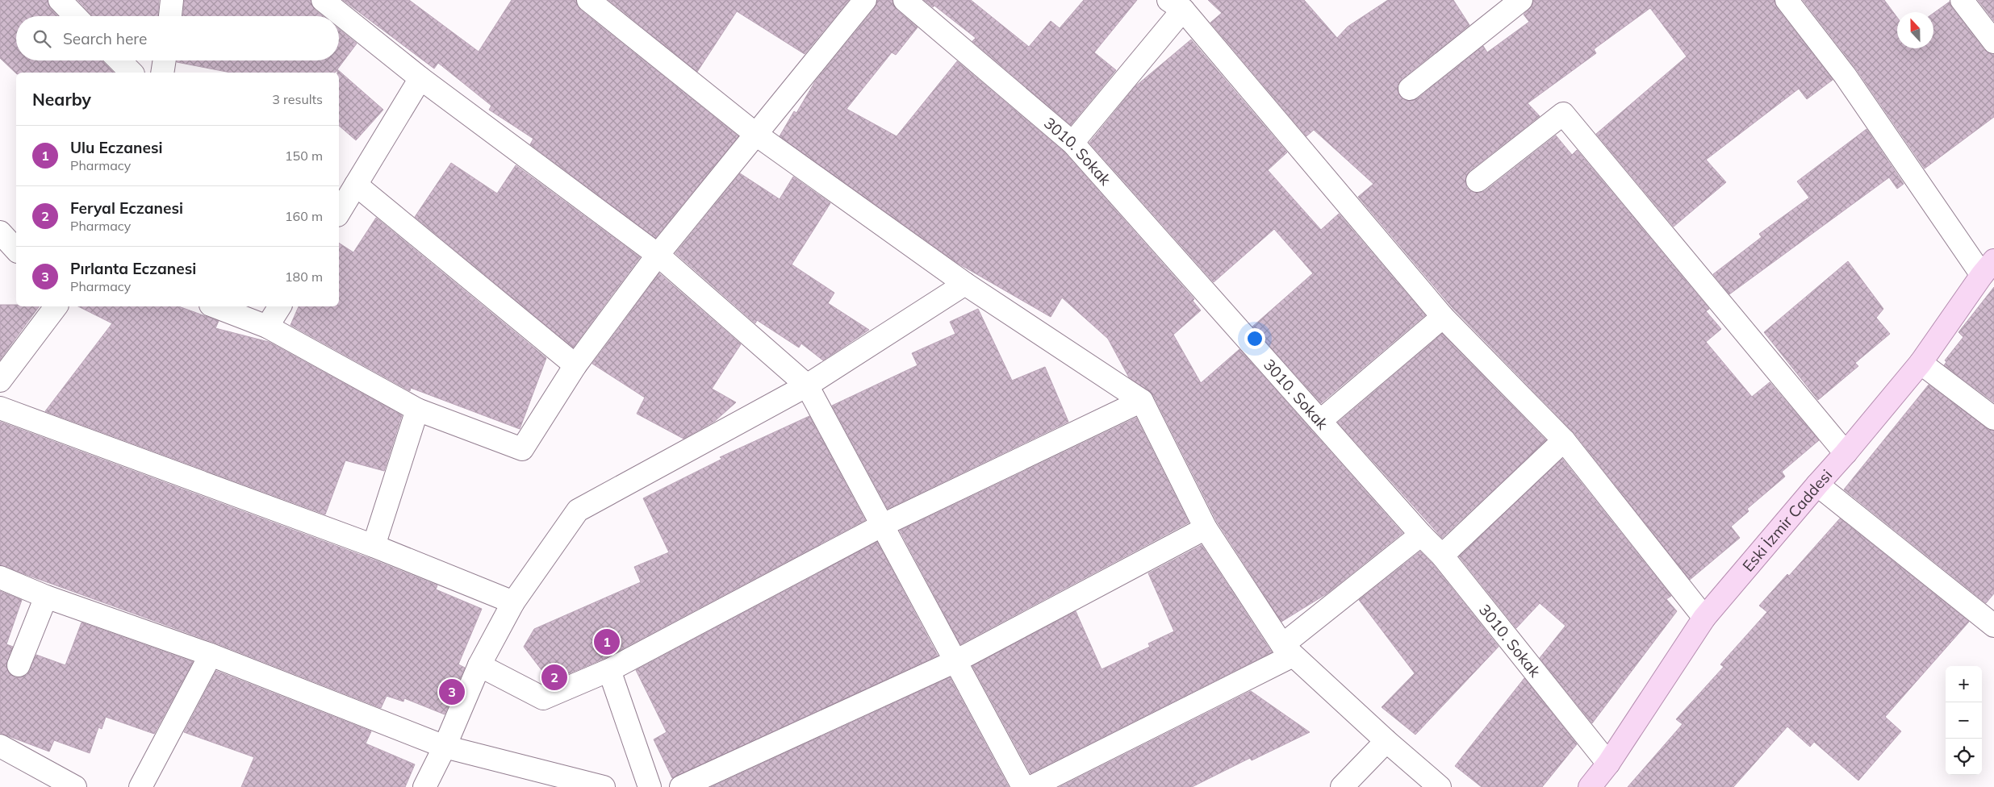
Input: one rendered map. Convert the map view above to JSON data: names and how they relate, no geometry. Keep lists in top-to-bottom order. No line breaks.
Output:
{"streets":{"main road":["Eski İzmir Caddesi"],"street":["3010. Sokak"]},"crossings":[["3010. Sokak","Eski İzmir Caddesi"]],"north":"top","page":{"search":"Search here","heading":["Nearby","3 results"],"list":[{"mark":"1","name":"Ulu Eczanesi","note":"Pharmacy","value":"150 m"},{"mark":"2","name":"Feryal Eczanesi","note":"Pharmacy","value":"160 m"},{"mark":"3","name":"Pırlanta Eczanesi","note":"Pharmacy","value":"180 m"}],"pins":["1","2","3"],"map_buttons":["+","−"]}}
